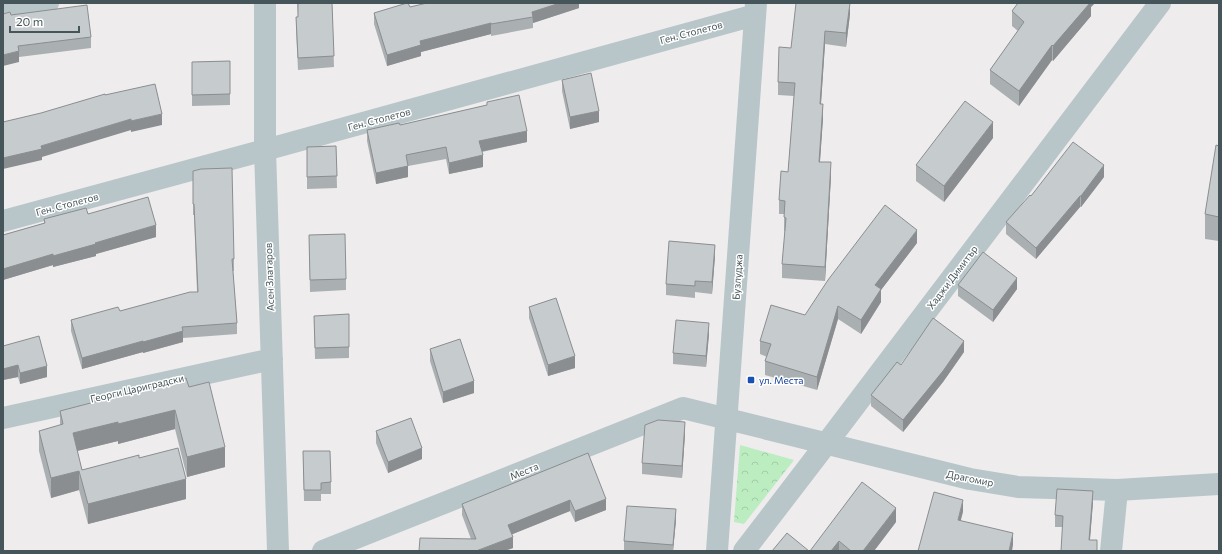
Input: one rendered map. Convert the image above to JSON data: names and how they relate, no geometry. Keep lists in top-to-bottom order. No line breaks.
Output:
{"streets":{"street":["Ген. Столетов","Асен Златаров","Бузлуджа","Хаджи Димитър","Георги Цариградски","Места","Драгомир"]},"crossings":[["Ген. Столетов","Асен Златаров"],["Ген. Столетов","Бузлуджа"],["Асен Златаров","Георги Цариградски"],["Бузлуджа","Места"],["Бузлуджа","Драгомир"],["Хаджи Димитър","Драгомир"],["Места","Драгомир"]],"places":{"transit":["ул. Места"]},"scale_bar":"20 m"}
